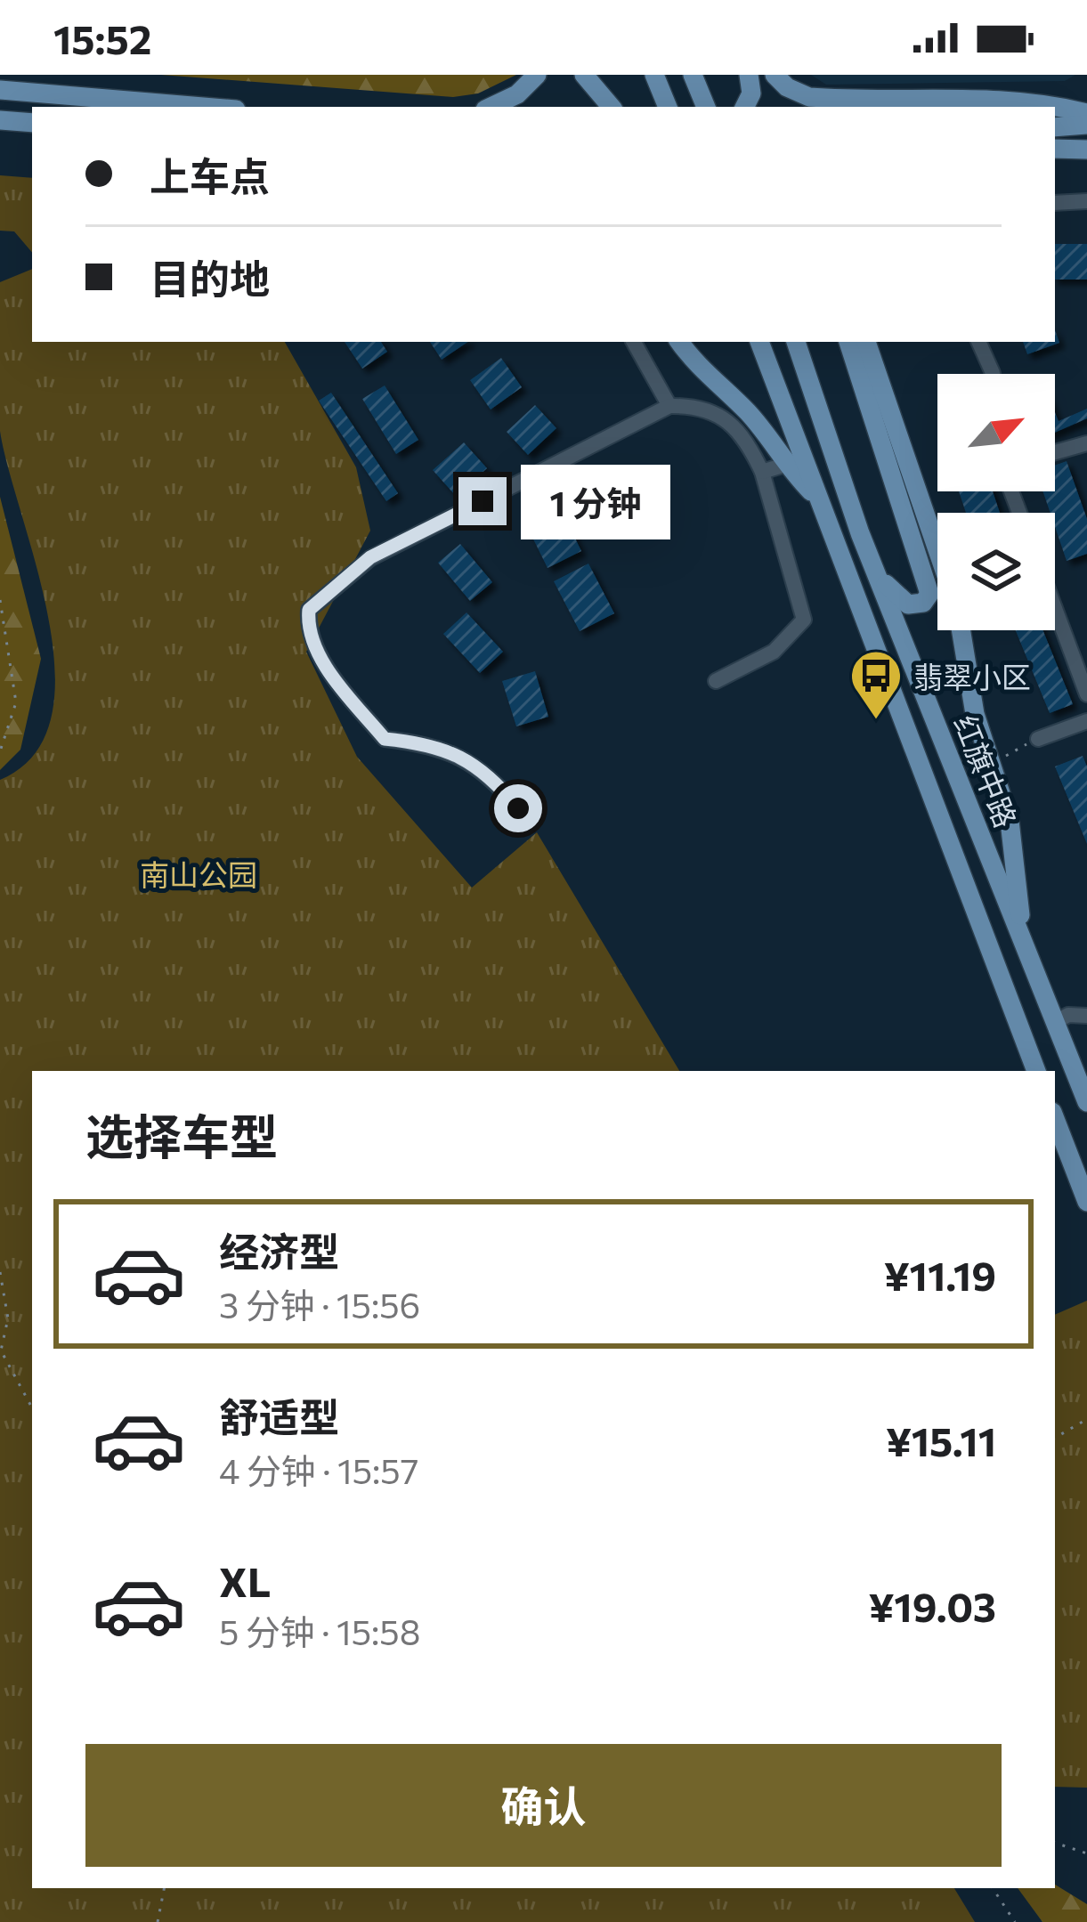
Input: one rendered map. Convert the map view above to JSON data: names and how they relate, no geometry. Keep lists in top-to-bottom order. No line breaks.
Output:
{"streets":{"main road":["红旗中路"]},"parks":["南山公园"],"places":{"bus stop":["翡翠小区"]},"north":"top right","page":{"status":"15:52","banner":["上车点","目的地"],"bubble":"1 分钟","heading":"选择车型","list":[{"name":"经济型","note":"3 分钟 · 15:56","value":"¥11.19"},{"name":"舒适型","note":"4 分钟 · 15:57","value":"¥15.11"},{"name":"XL","note":"5 分钟 · 15:58","value":"¥19.03"}],"buttons":"确认"}}
